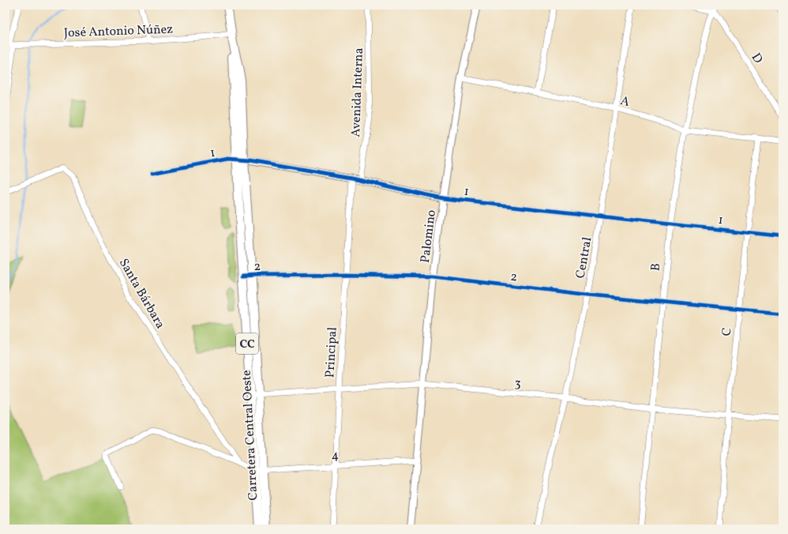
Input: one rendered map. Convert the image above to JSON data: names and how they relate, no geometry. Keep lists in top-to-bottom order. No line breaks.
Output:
{"streets":{"main road":["CC","Carretera Central Oeste"],"street":["José Antonio Núñez","D","Avenida Interna","A","1","Palomino","Central","2","B","Santa Bárbara","C","Principal","3","4"]},"crossings":[["José Antonio Núñez","Carretera Central Oeste"],["D","B"],["Avenida Interna","1"],["A","Palomino"],["A","Central"],["A","B"],["A","C"],["1","Palomino"],["1","Central"],["1","B"],["1","C"],["1","Principal"],["1","Carretera Central Oeste"],["Palomino","2"],["Palomino","3"],["Palomino","4"],["Central","2"],["Central","3"],["2","B"],["2","C"],["2","Principal"],["2","Carretera Central Oeste"],["B","3"],["C","3"],["Principal","3"],["Principal","4"],["3","Carretera Central Oeste"],["Carretera Central Oeste","4"]]}
